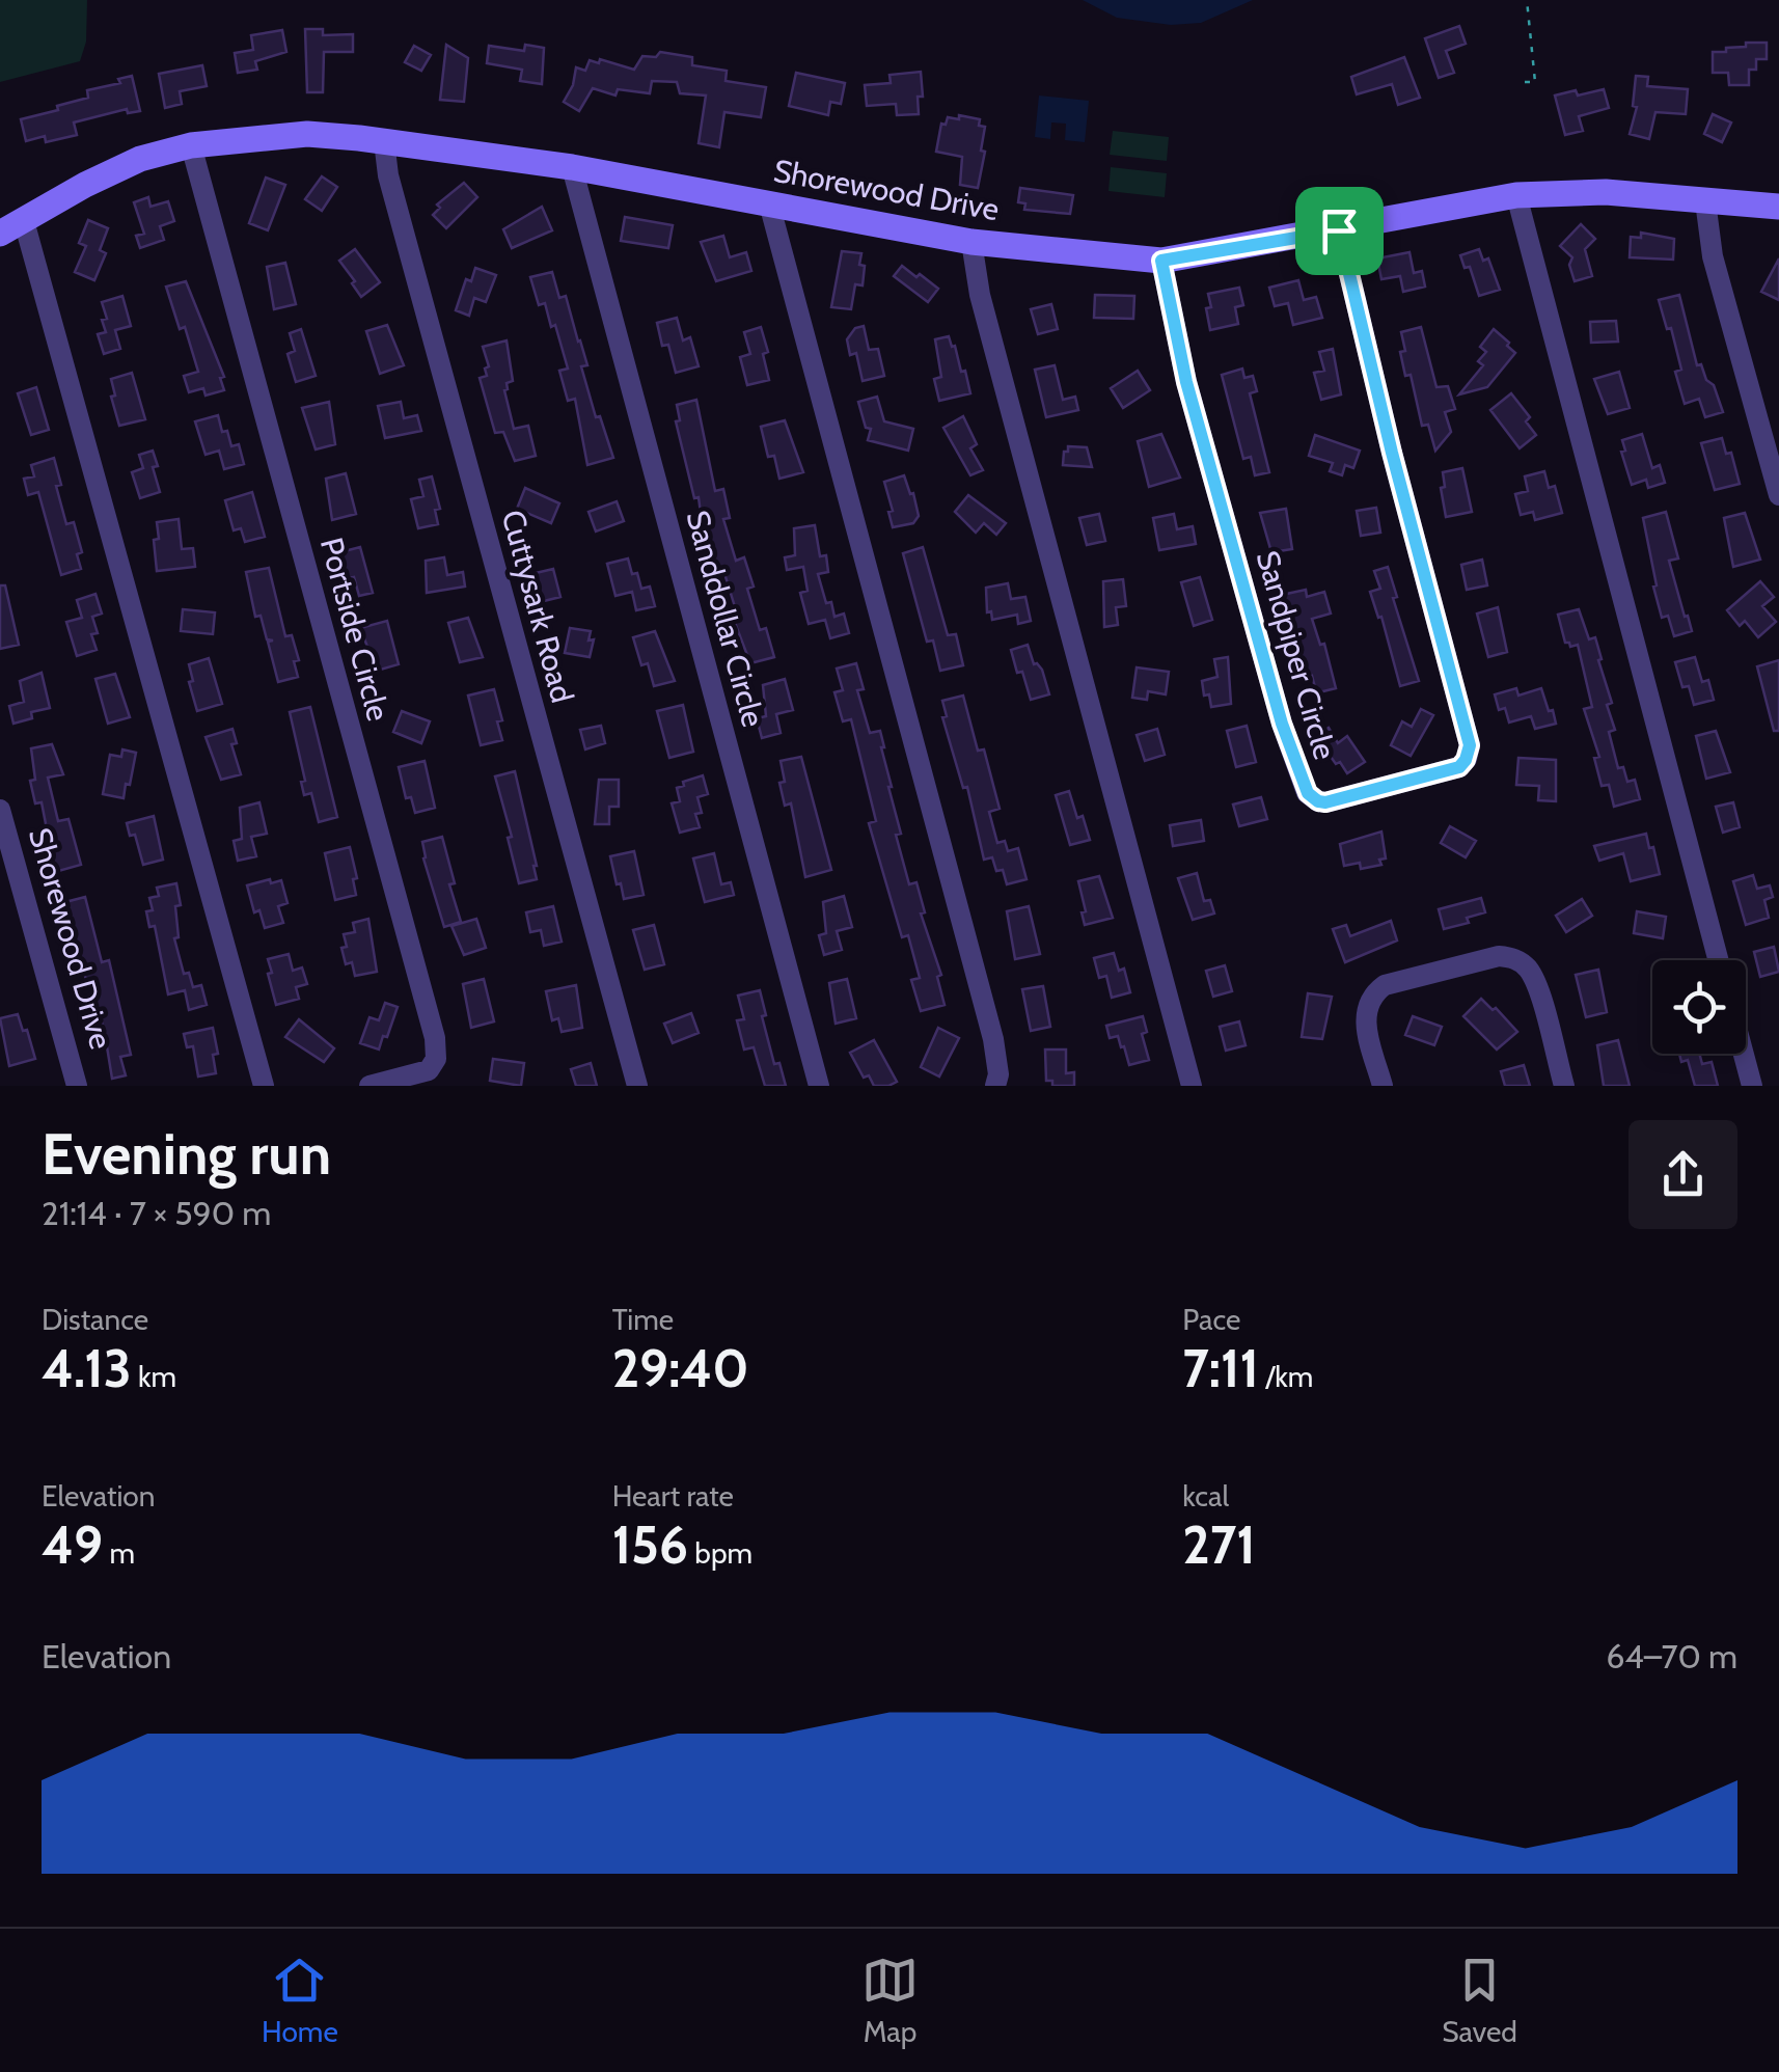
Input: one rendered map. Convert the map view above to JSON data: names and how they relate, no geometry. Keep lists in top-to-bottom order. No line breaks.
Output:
{"streets":{"street":["Shorewood Drive","Cuttysark Road","Sanddollar Circle","Portside Circle","Sandpiper Circle"]},"crossings":[["Shorewood Drive","Cuttysark Road"],["Shorewood Drive","Sanddollar Circle"],["Shorewood Drive","Portside Circle"],["Shorewood Drive","Sandpiper Circle"]],"page":{"heading":["Evening run","21:14 · 7 × 590 m"],"stats":[["Distance","4.13 km"],["Time","29:40"],["Pace","7:11 /km"],["Elevation","49 m"],["Heart rate","156 bpm"],["kcal","271"]],"chart":["Elevation","64–70 m"],"tabs":["Home","Map","Saved"]}}
